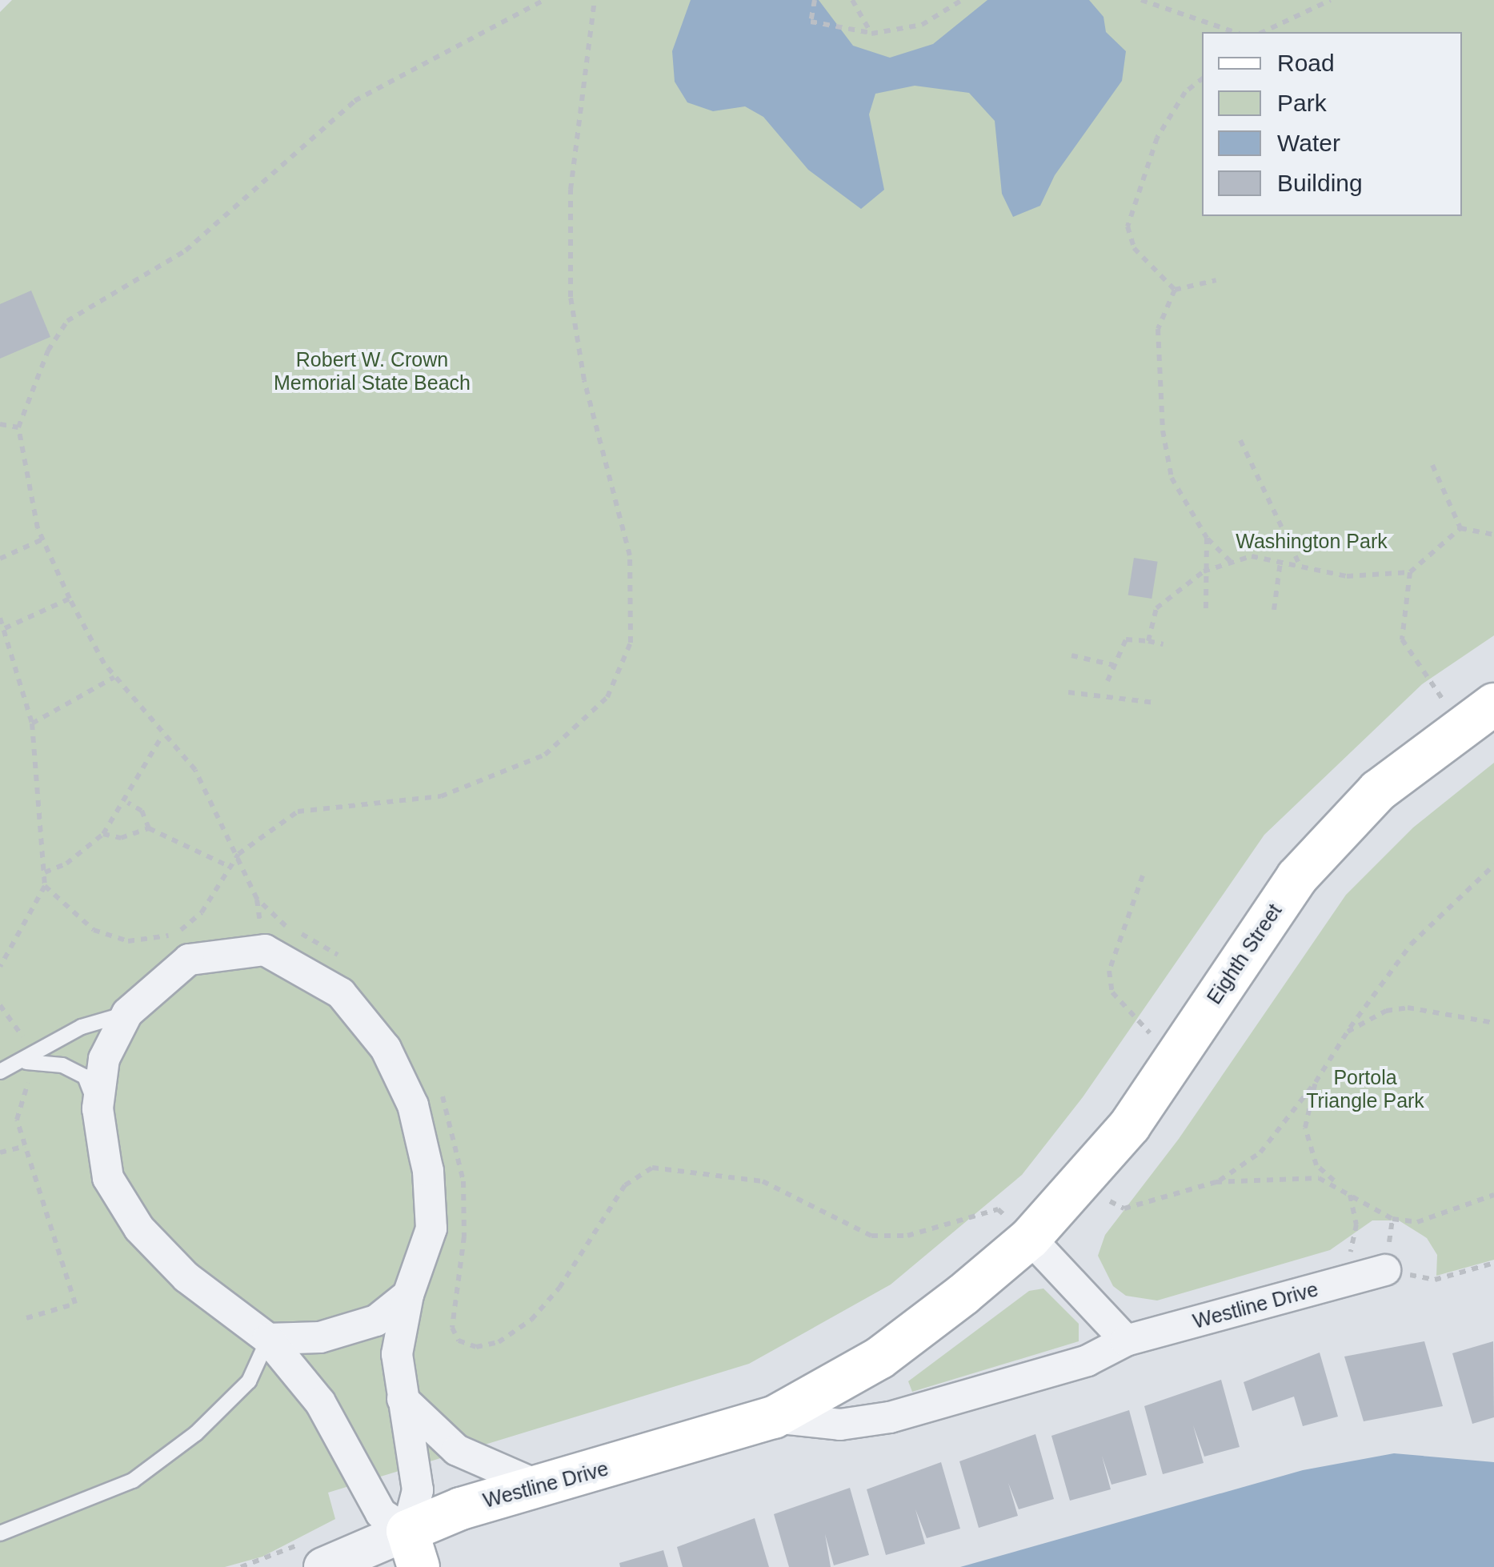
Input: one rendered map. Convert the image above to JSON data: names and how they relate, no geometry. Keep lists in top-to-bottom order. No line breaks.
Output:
{"streets":{"main road":["Eighth Street","Westline Drive"]},"crossings":[["Eighth Street","Westline Drive"]],"parks":["Robert W. Crown Memorial State Beach","Washington Park","Portola Triangle Park"],"legend":["Road","Park","Water","Building"]}
